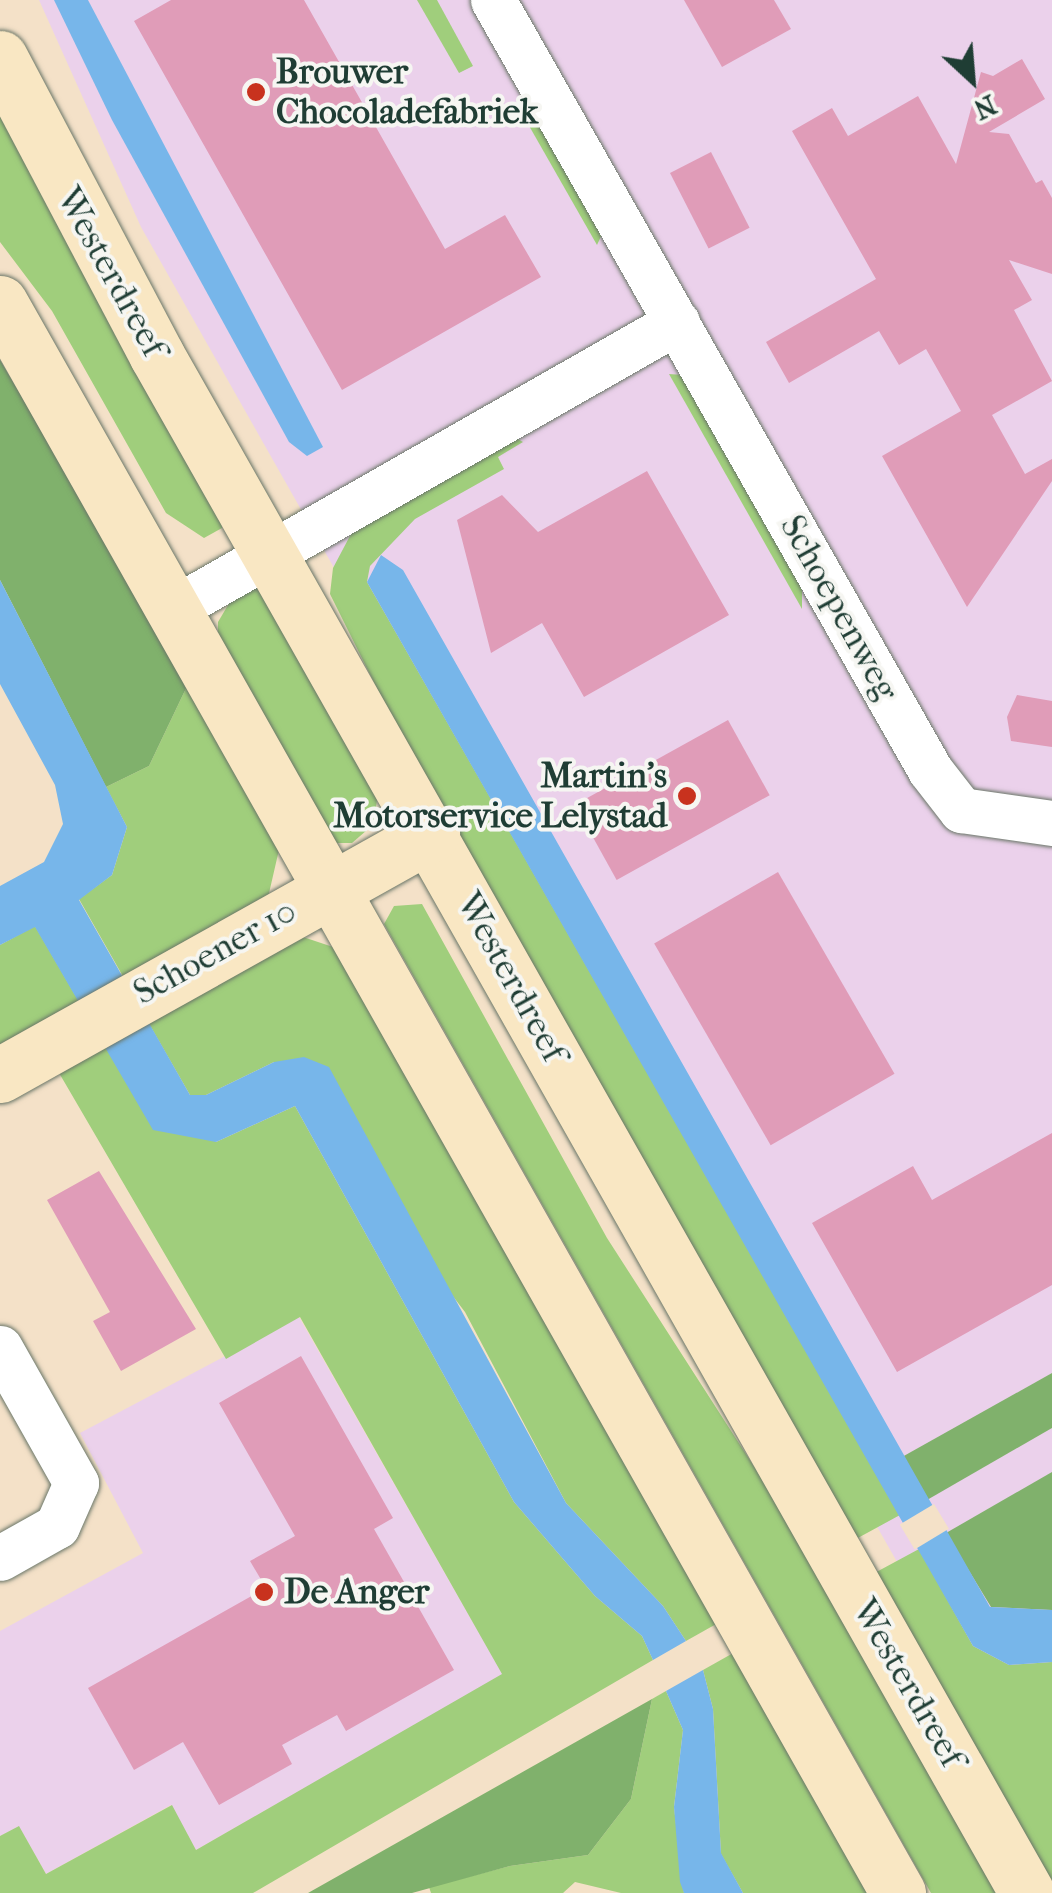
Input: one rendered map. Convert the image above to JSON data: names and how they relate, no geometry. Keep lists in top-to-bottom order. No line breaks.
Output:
{"streets":{"main road":["Westerdreef","Schoener 10"],"street":["Schoepenweg"]},"crossings":[["Westerdreef","Schoener 10"]],"places":["Brouwer Chocoladefabriek","Martin's Motorservice Lelystad","De Anger"],"north":"bottom right"}
